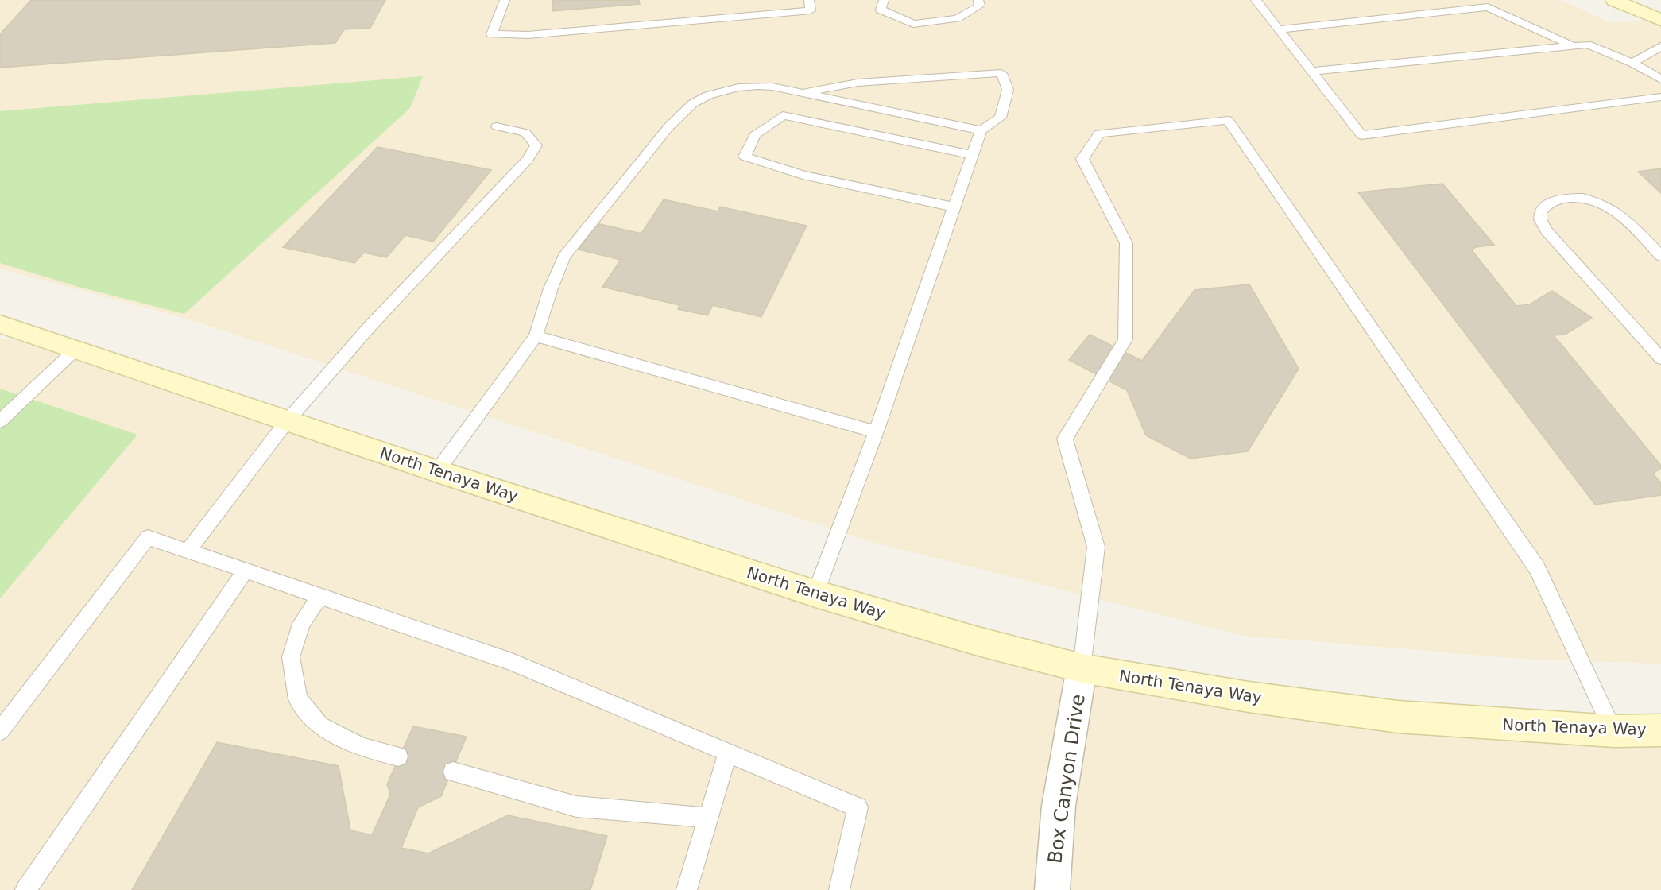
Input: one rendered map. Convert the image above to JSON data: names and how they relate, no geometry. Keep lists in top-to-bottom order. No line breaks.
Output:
{"streets":{"main road":["North Tenaya Way"],"street":["Box Canyon Drive"]},"crossings":[["North Tenaya Way","Box Canyon Drive"]]}
